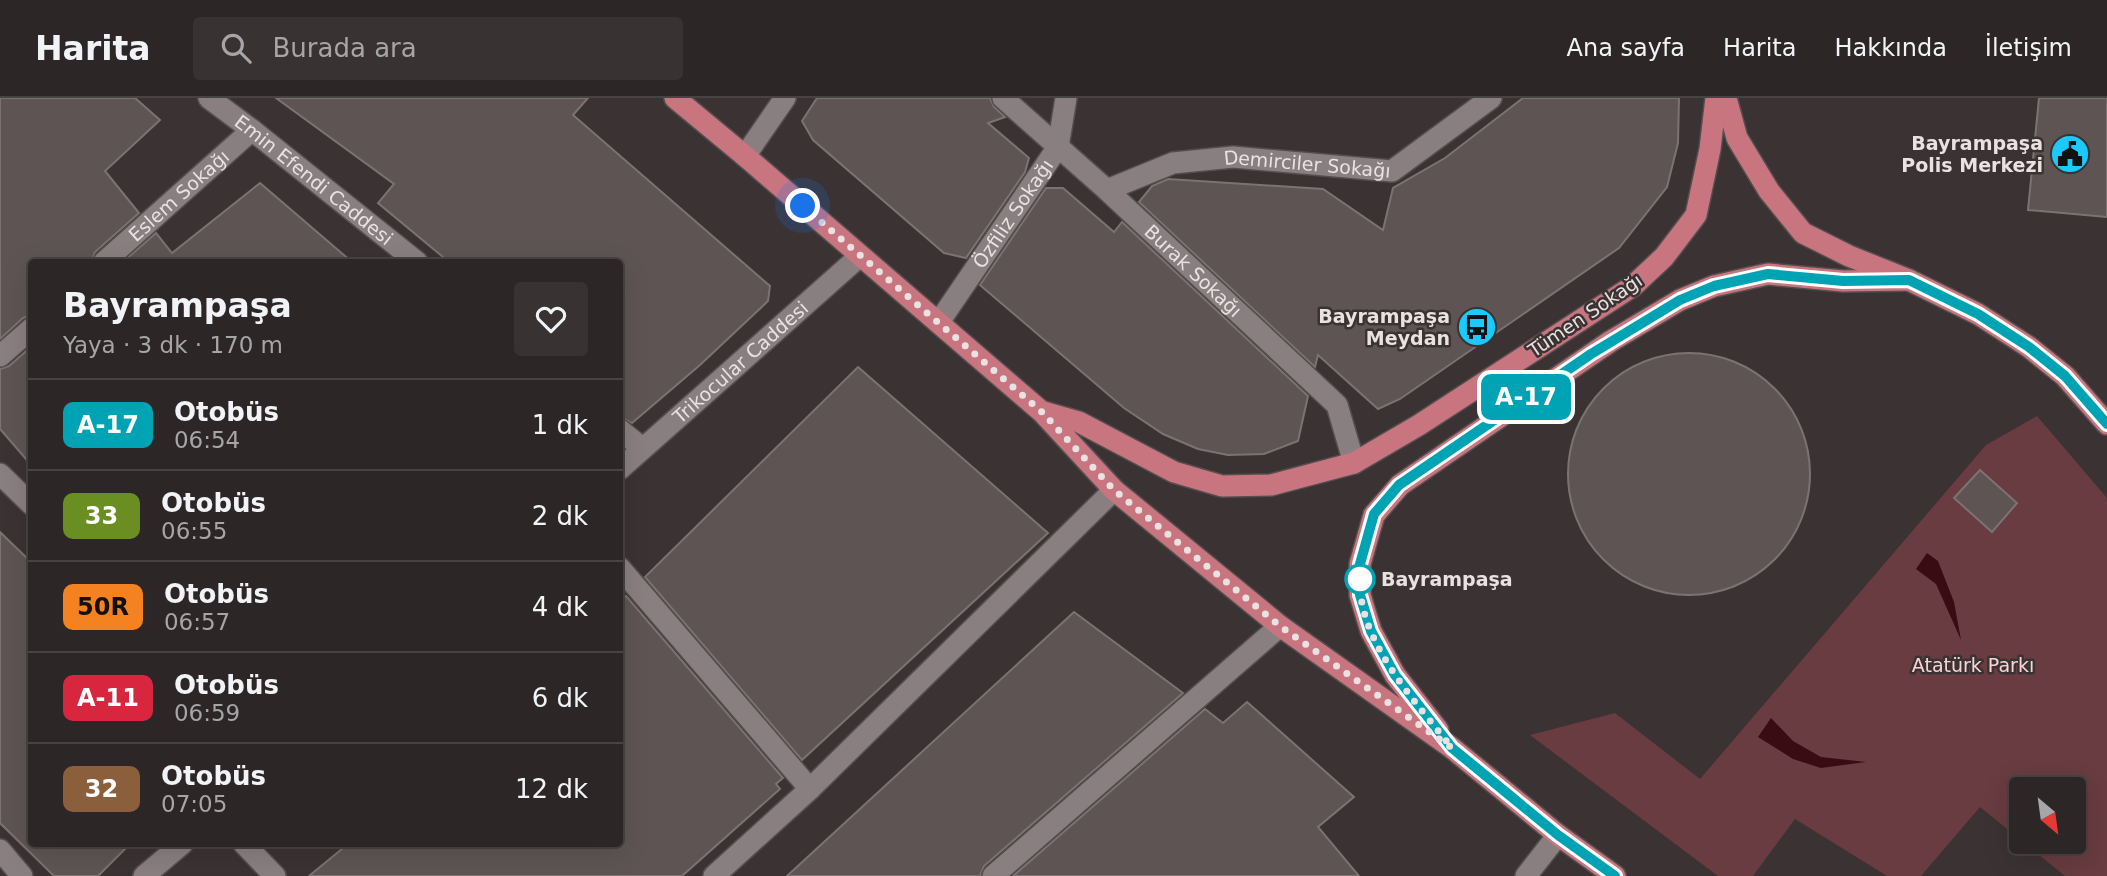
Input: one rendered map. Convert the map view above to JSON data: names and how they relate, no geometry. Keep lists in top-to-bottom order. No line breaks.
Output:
{"streets":{"main road":["Tümen Sokağı"],"street":["Demirciler Sokağı","Emin Efendi Caddesi","Eslem Sokağı","Özfiliz Sokağı","Burak Sokağı","Trikocular Caddesi"]},"crossings":[["Demirciler Sokağı","Burak Sokağı"],["Emin Efendi Caddesi","Eslem Sokağı"],["Özfiliz Sokağı","Burak Sokağı"],["Burak Sokağı","Tümen Sokağı"]],"parks":["Atatürk Parkı"],"places":{"public building":["Bayrampaşa Polis Merkezi"],"bus stop":["Bayrampaşa Meydan"],"other":["Bayrampaşa"]},"lines":["bus line A-17"],"north":"bottom right","page":{"header":"Harita","search":"Burada ara","nav":["Ana sayfa","Harita","Hakkında","İletişim"],"on_map":"A-17","heading":["Bayrampaşa","Yaya · 3 dk · 170 m"],"list":[{"mark":"A-17","name":"Otobüs","note":"06:54","value":"1 dk"},{"mark":"33","name":"Otobüs","note":"06:55","value":"2 dk"},{"mark":"50R","name":"Otobüs","note":"06:57","value":"4 dk"},{"mark":"A-11","name":"Otobüs","note":"06:59","value":"6 dk"},{"mark":"32","name":"Otobüs","note":"07:05","value":"12 dk"}]}}
